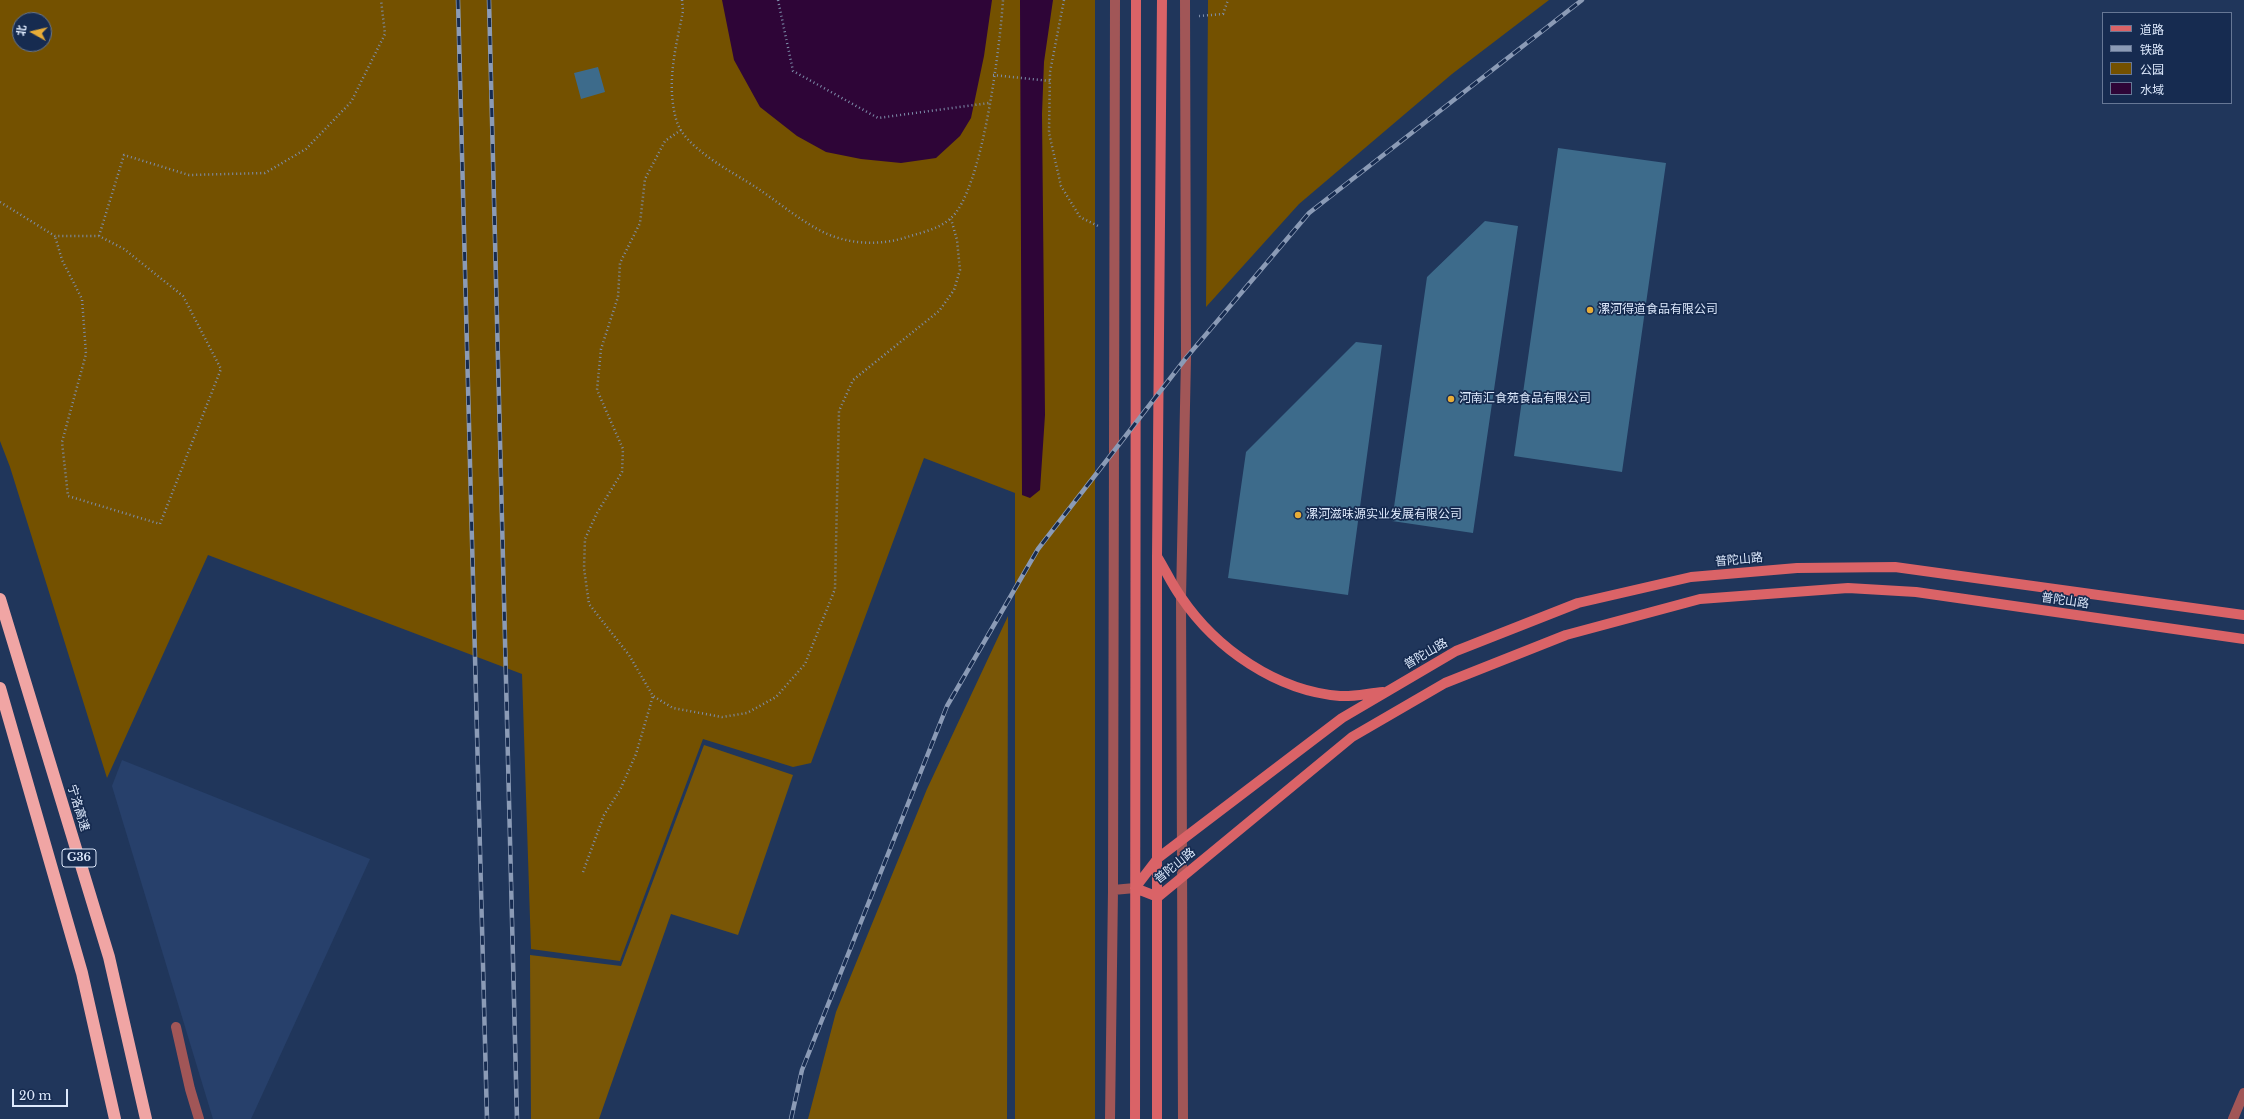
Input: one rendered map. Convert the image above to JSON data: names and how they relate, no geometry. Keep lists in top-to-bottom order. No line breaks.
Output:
{"streets":{"highway":["宁洛高速","G36"],"main road":["普陀山路"]},"places":["漯河得道食品有限公司","河南汇食苑食品有限公司","漯河滋味源实业发展有限公司"],"legend":["道路","铁路","公园","水域"],"scale_bar":"20 m","north":"left"}
